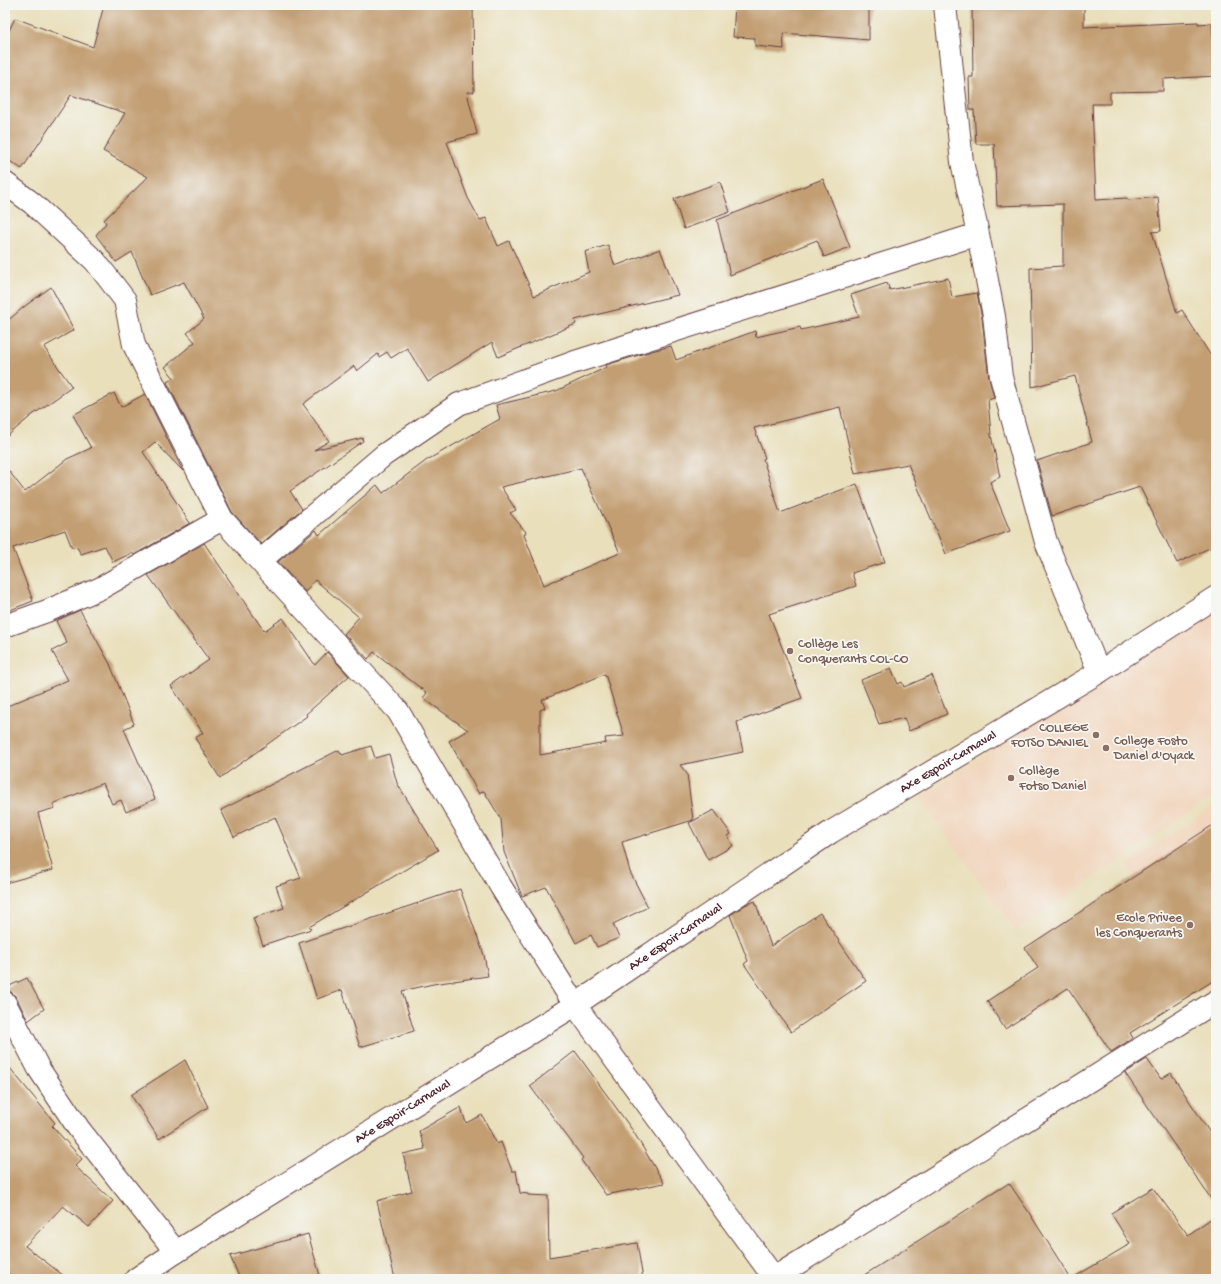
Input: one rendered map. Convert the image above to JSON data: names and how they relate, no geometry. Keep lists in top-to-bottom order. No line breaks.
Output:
{"streets":{"street":["Axe Espoir-Carnaval"]},"places":["Collège Les Conquerants COL-CO","COLLEGE FOTSO DANIEL","College Fosto Daniel d'Oyack","Collège Fotso Daniel","Ecole Privee les Conquerants"]}
